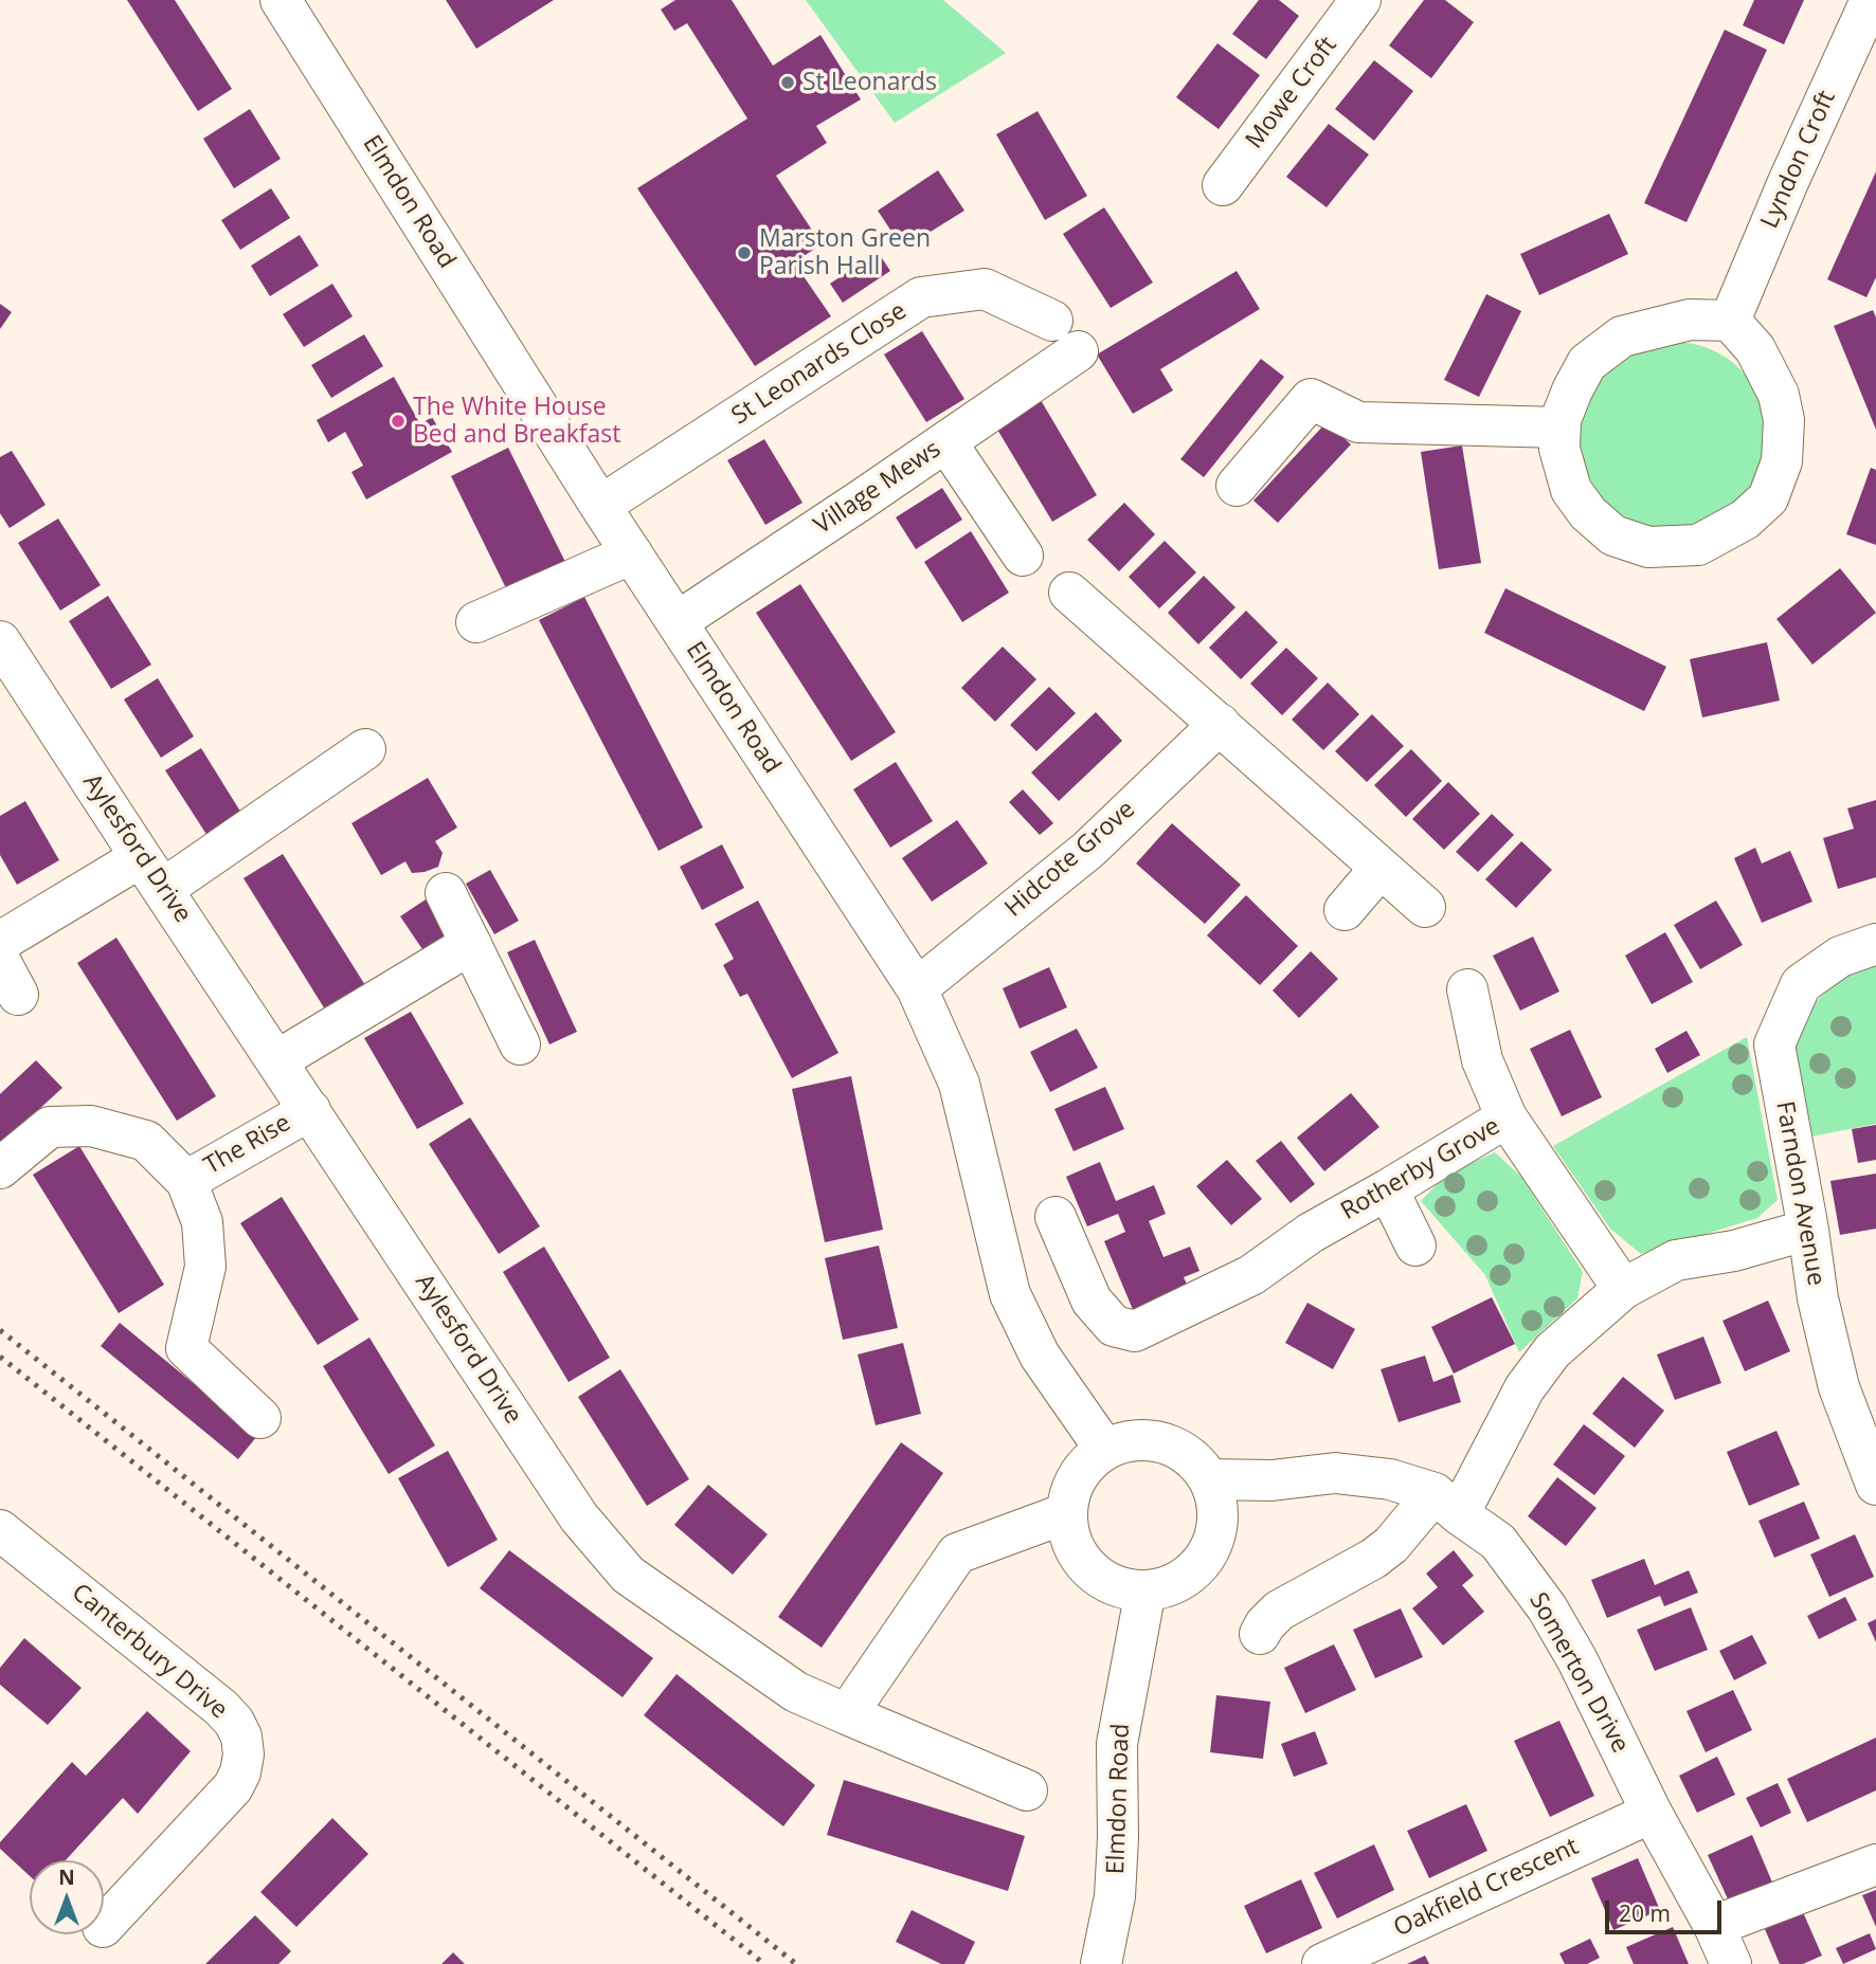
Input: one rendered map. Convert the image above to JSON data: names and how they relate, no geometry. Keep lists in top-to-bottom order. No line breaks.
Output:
{"streets":{"street":["Mowe Croft","Lyndon Croft","Elmdon Road","St Leonards Close","Village Mews","Aylesford Drive","Hidcote Grove","The Rise","Rotherby Grove","Farndon Avenue","Canterbury Drive","Somerton Drive","Oakfield Crescent"]},"crossings":[["Elmdon Road","St Leonards Close"],["Elmdon Road","Village Mews"],["Elmdon Road","Hidcote Grove"],["Elmdon Road","Somerton Drive"],["Aylesford Drive","The Rise"],["Somerton Drive","Oakfield Crescent"]],"places":["St Leonards","Marston Green Parish Hall","The White House Bed and Breakfast"],"scale_bar":"20 m","north":"top"}
